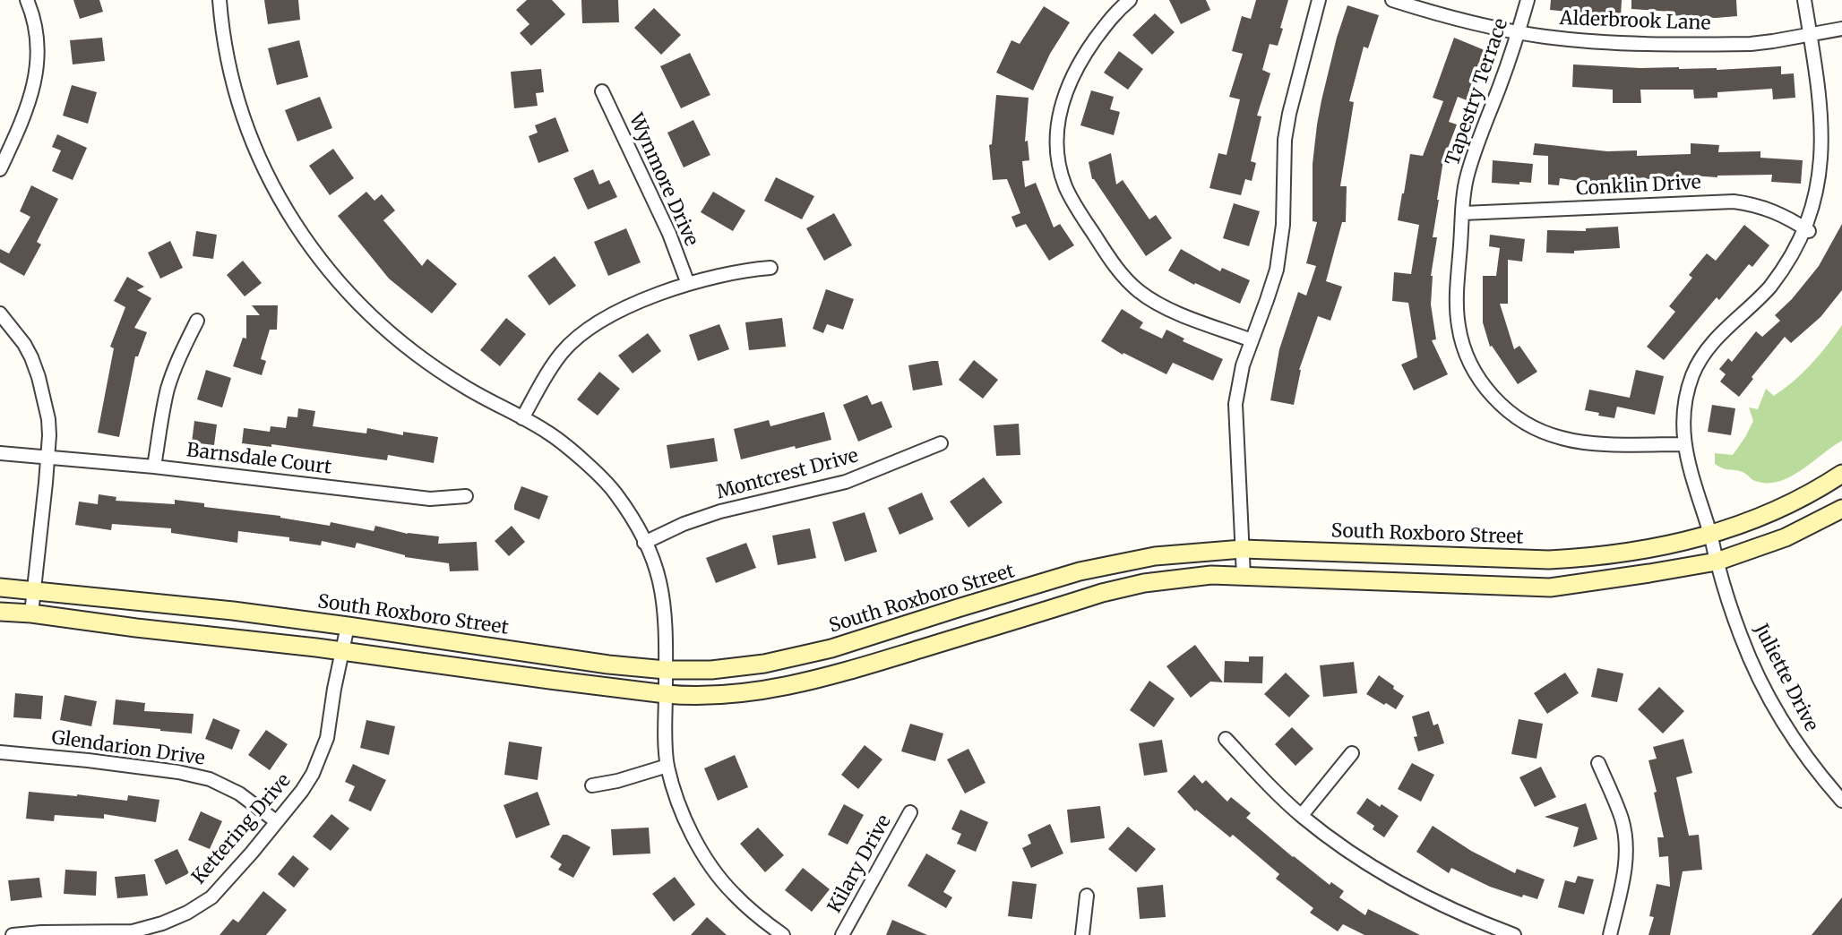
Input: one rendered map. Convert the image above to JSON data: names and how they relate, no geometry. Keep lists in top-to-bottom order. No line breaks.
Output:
{"streets":{"street":["Alderbrook Lane","Tapestry Terrace","Wynmore Drive","Conklin Drive","Barnsdale Court","Montcrest Drive","South Roxboro Street","Juliette Drive","Glendarion Drive","Kettering Drive","Kilary Drive"]},"crossings":[["Alderbrook Lane","Tapestry Terrace"],["Alderbrook Lane","Juliette Drive"],["Tapestry Terrace","Conklin Drive"],["Tapestry Terrace","Juliette Drive"],["Conklin Drive","Juliette Drive"],["South Roxboro Street","Juliette Drive"],["South Roxboro Street","Kettering Drive"],["Glendarion Drive","Kettering Drive"]]}
